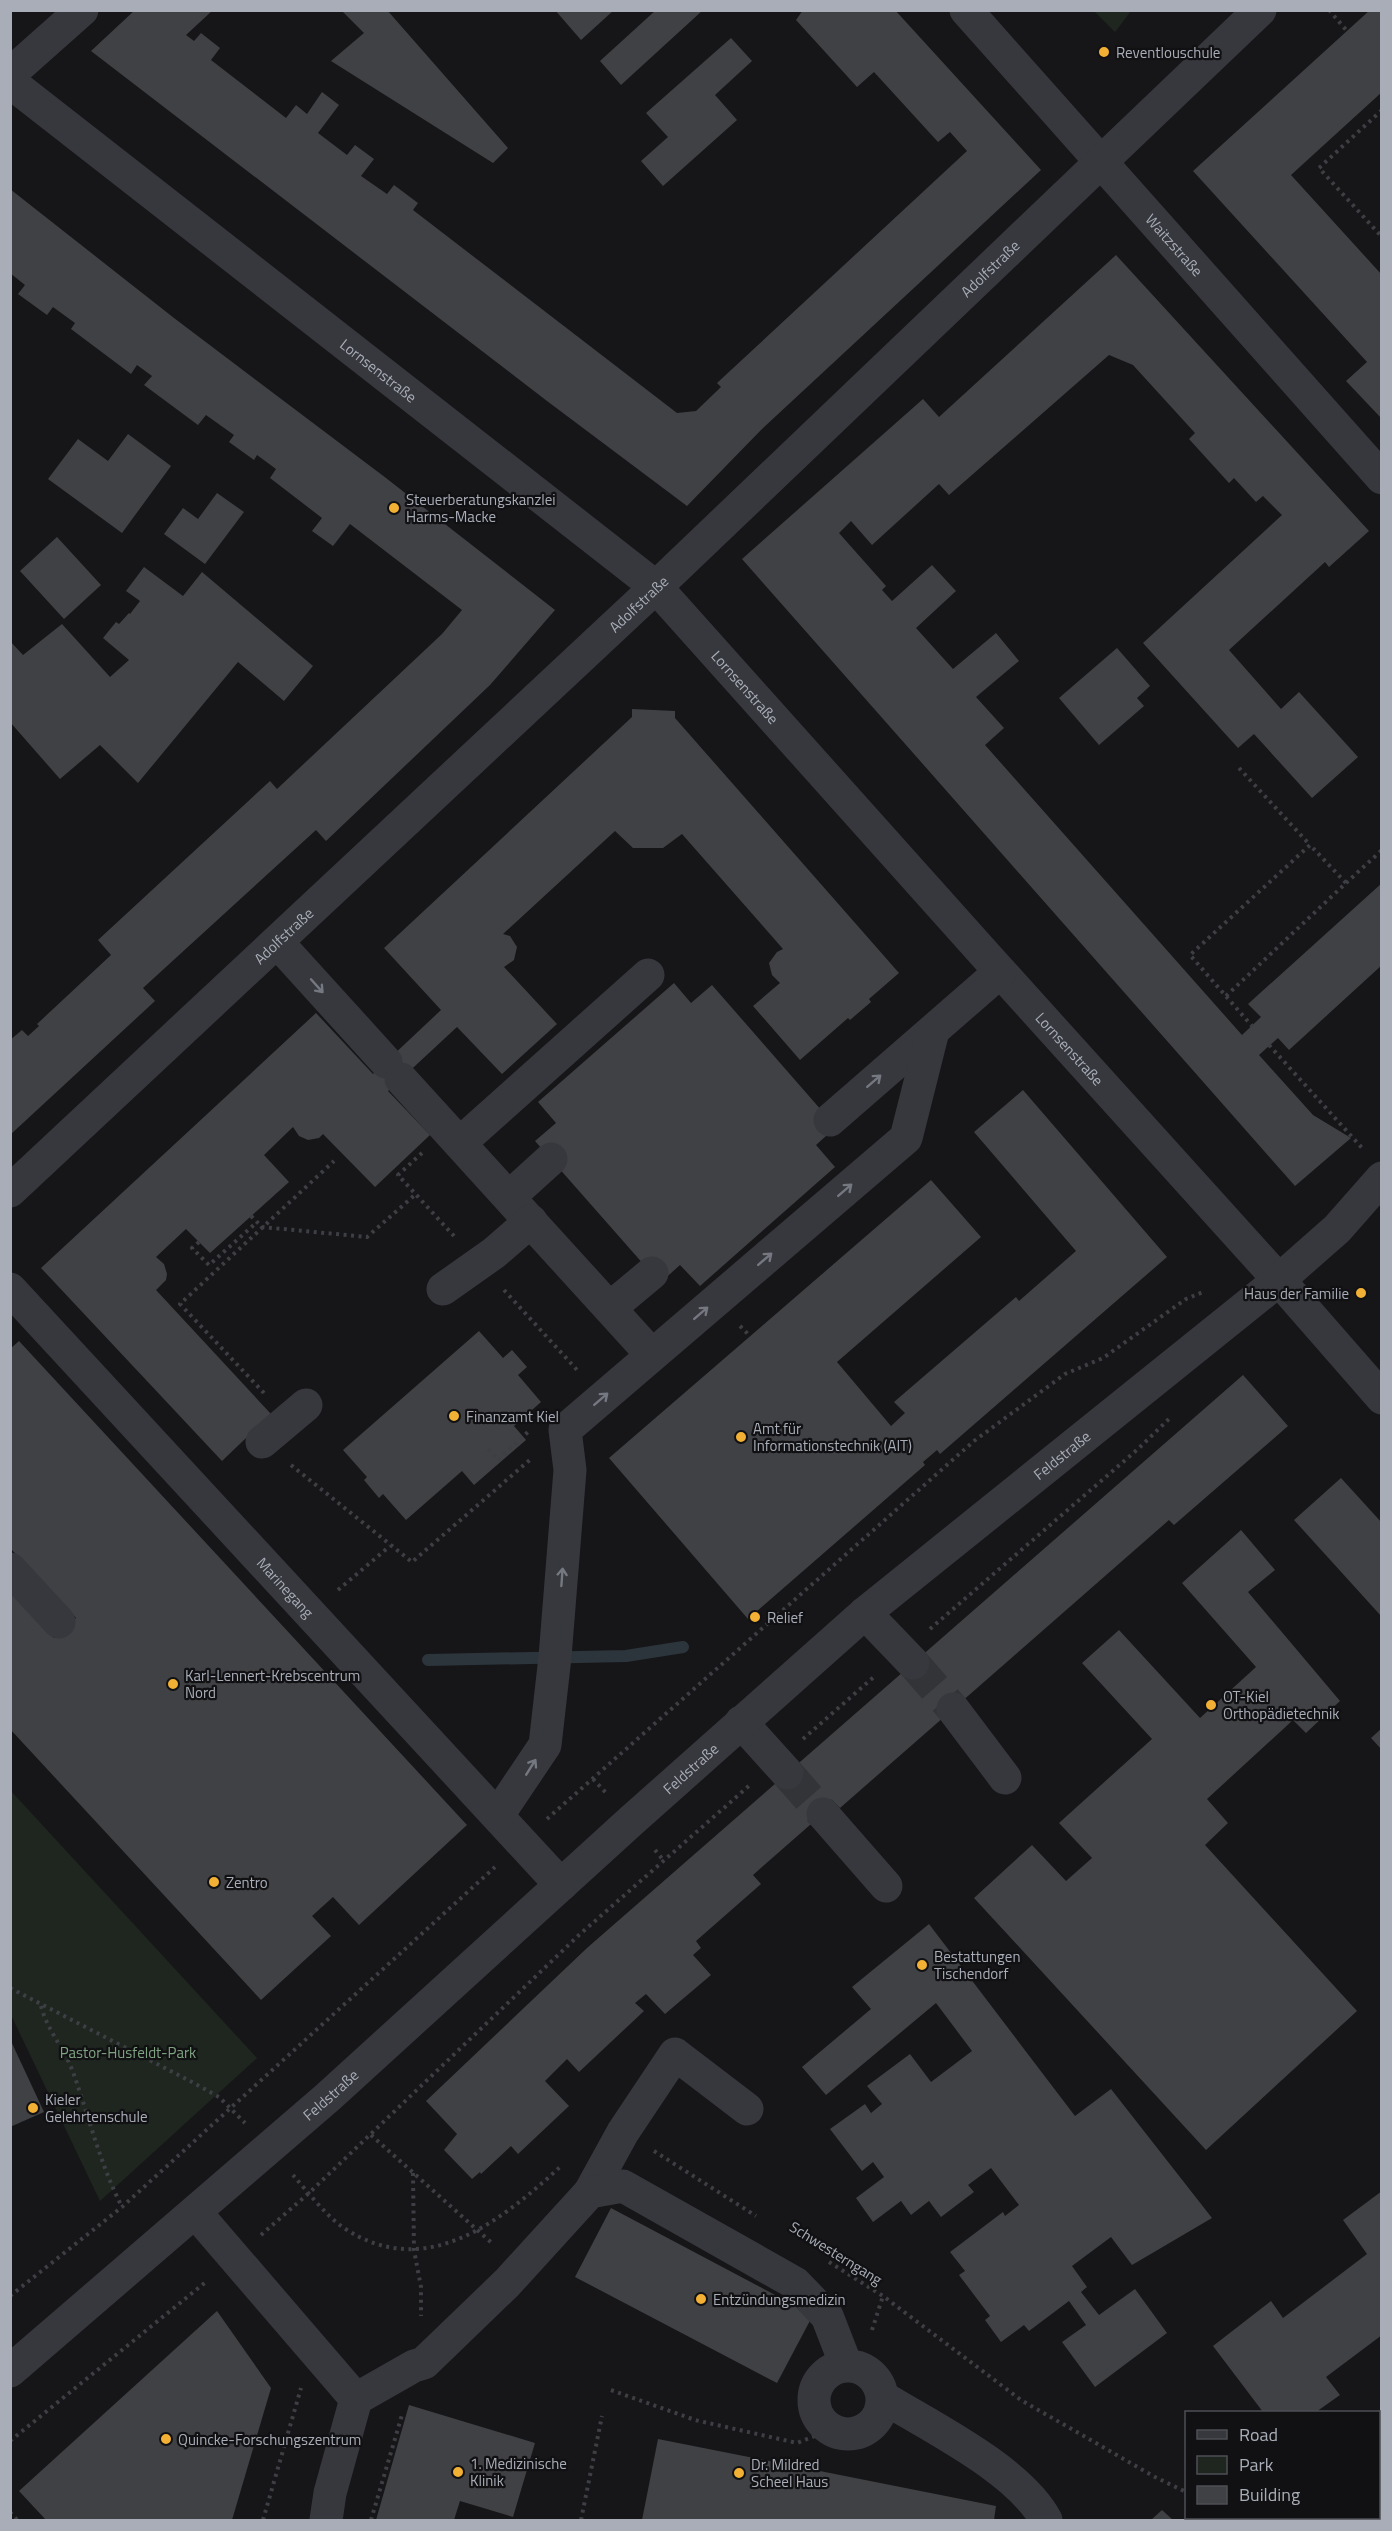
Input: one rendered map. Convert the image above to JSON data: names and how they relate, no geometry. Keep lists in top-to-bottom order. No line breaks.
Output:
{"streets":{"street":["Waitzstraße","Adolfstraße","Lornsenstraße","Feldstraße","Marinegang"],"path":["Schwesterngang"]},"crossings":[["Waitzstraße","Adolfstraße"],["Adolfstraße","Lornsenstraße"],["Lornsenstraße","Feldstraße"],["Feldstraße","Marinegang"]],"parks":["Pastor-Husfeldt-Park"],"places":["Reventlouschule","Steuerberatungskanzlei Harms-Macke","Haus der Familie","Finanzamt Kiel","Amt für Informationstechnik (AIT)","Relief","Karl-Lennert-Krebscentrum Nord","OT-Kiel Orthopädietechnik","Zentro","Bestattungen Tischendorf","Kieler Gelehrtenschule","Entzündungsmedizin","Quincke-Forschungszentrum","1. Medizinische Klinik","Dr. Mildred Scheel Haus"],"legend":["Road","Park","Building"]}
